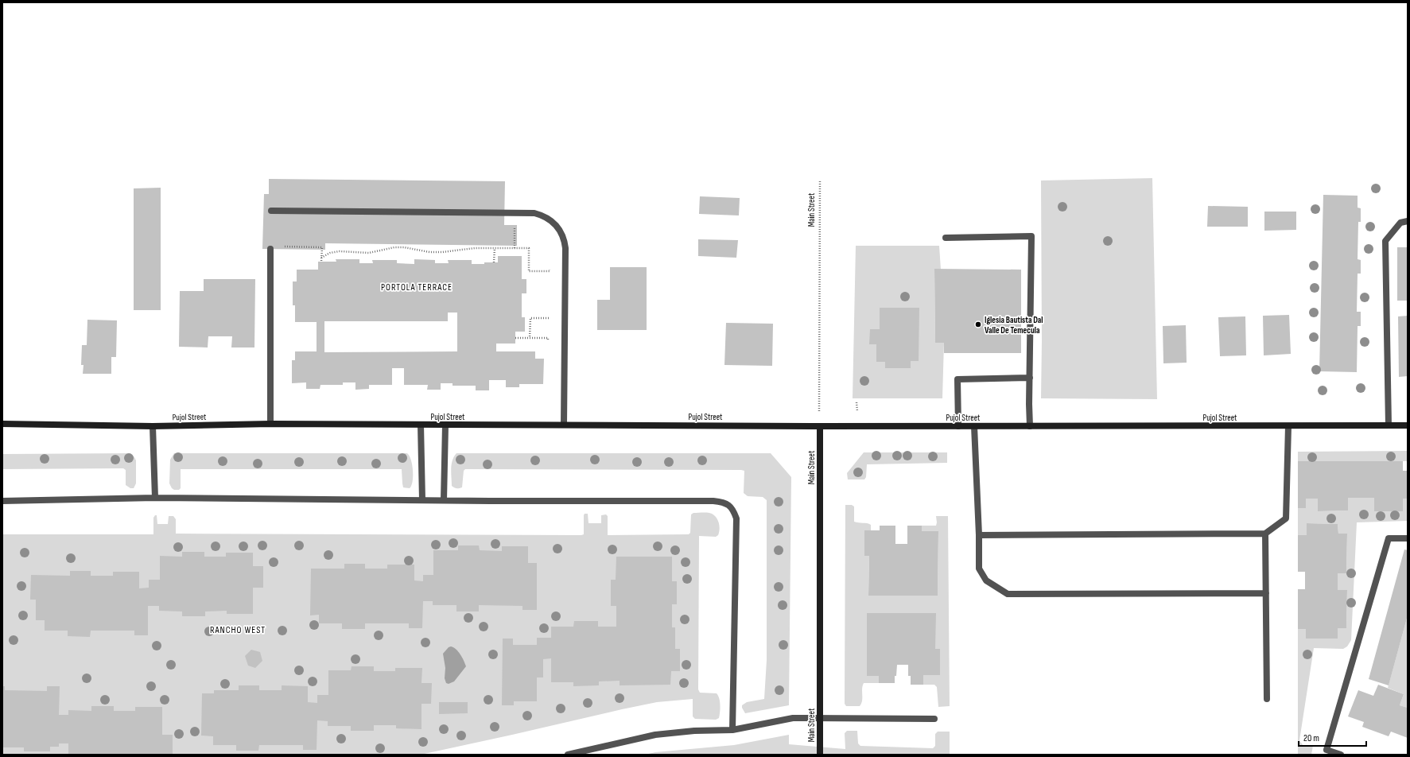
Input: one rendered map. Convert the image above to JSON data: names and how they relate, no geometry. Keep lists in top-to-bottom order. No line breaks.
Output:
{"streets":{"street":["Main Street","Pujol Street"]},"crossings":[["Main Street","Pujol Street"]],"districts":["PORTOLA TERRACE","RANCHO WEST"],"places":["Iglesia Bautista Dal Valle De Temecula"],"scale_bar":"20 m"}
